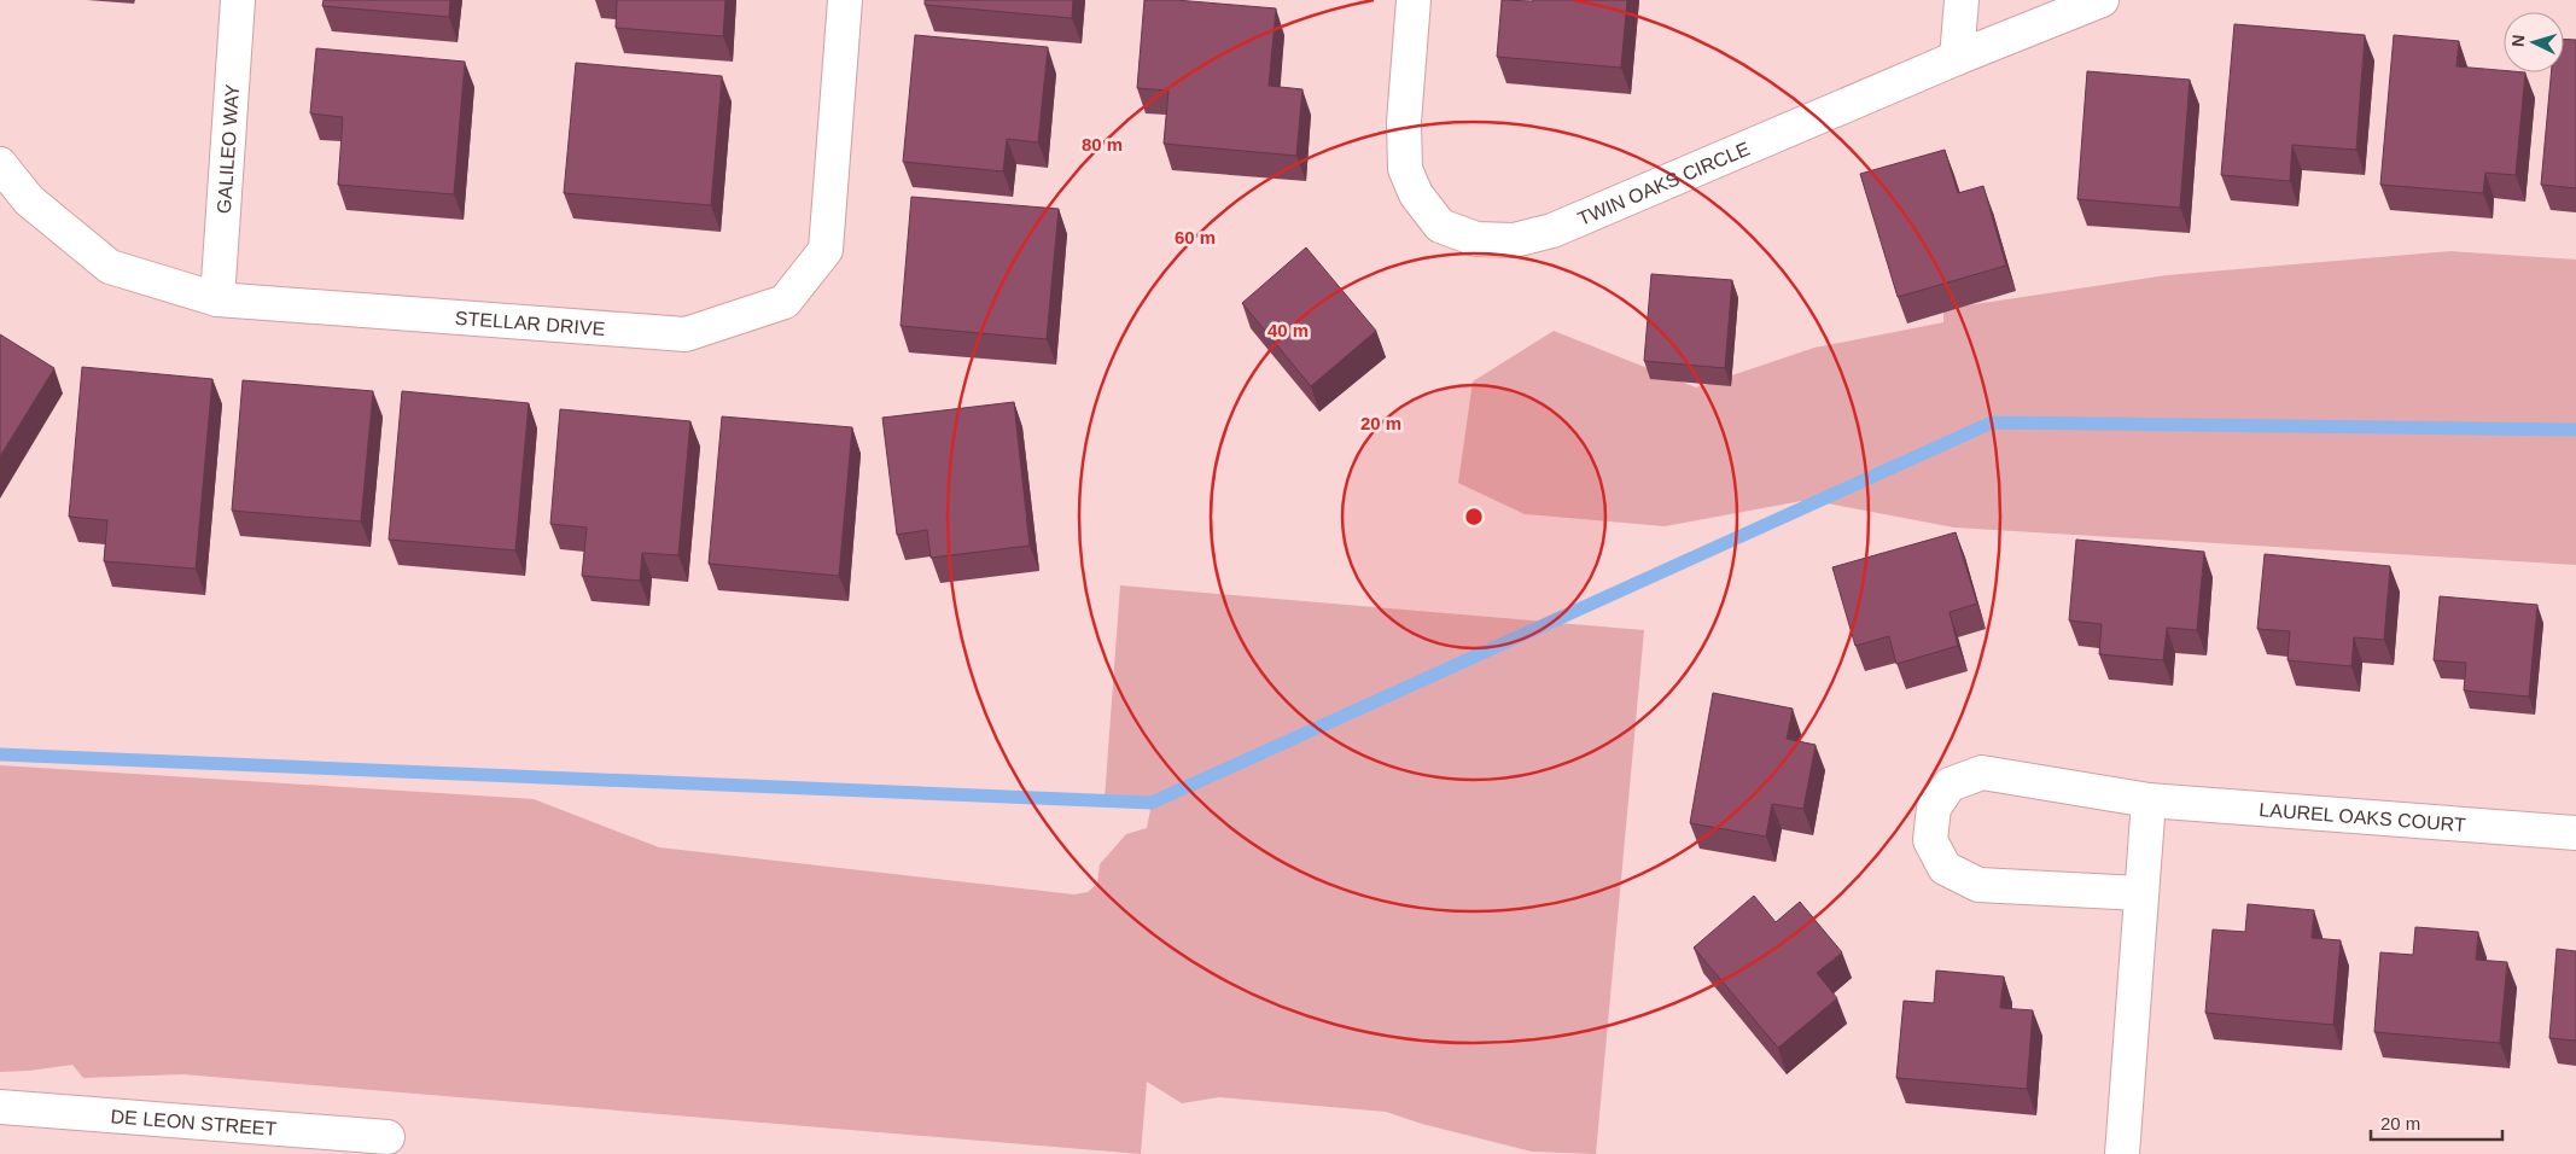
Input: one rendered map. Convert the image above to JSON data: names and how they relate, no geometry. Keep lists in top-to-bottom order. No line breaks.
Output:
{"streets":{"street":["GALILEO WAY","TWIN OAKS CIRCLE","STELLAR DRIVE","LAUREL OAKS COURT","DE LEON STREET"]},"crossings":[["GALILEO WAY","STELLAR DRIVE"]],"scale_bar":"20 m","north":"left","rings":["80 m","60 m","40 m","20 m"]}
